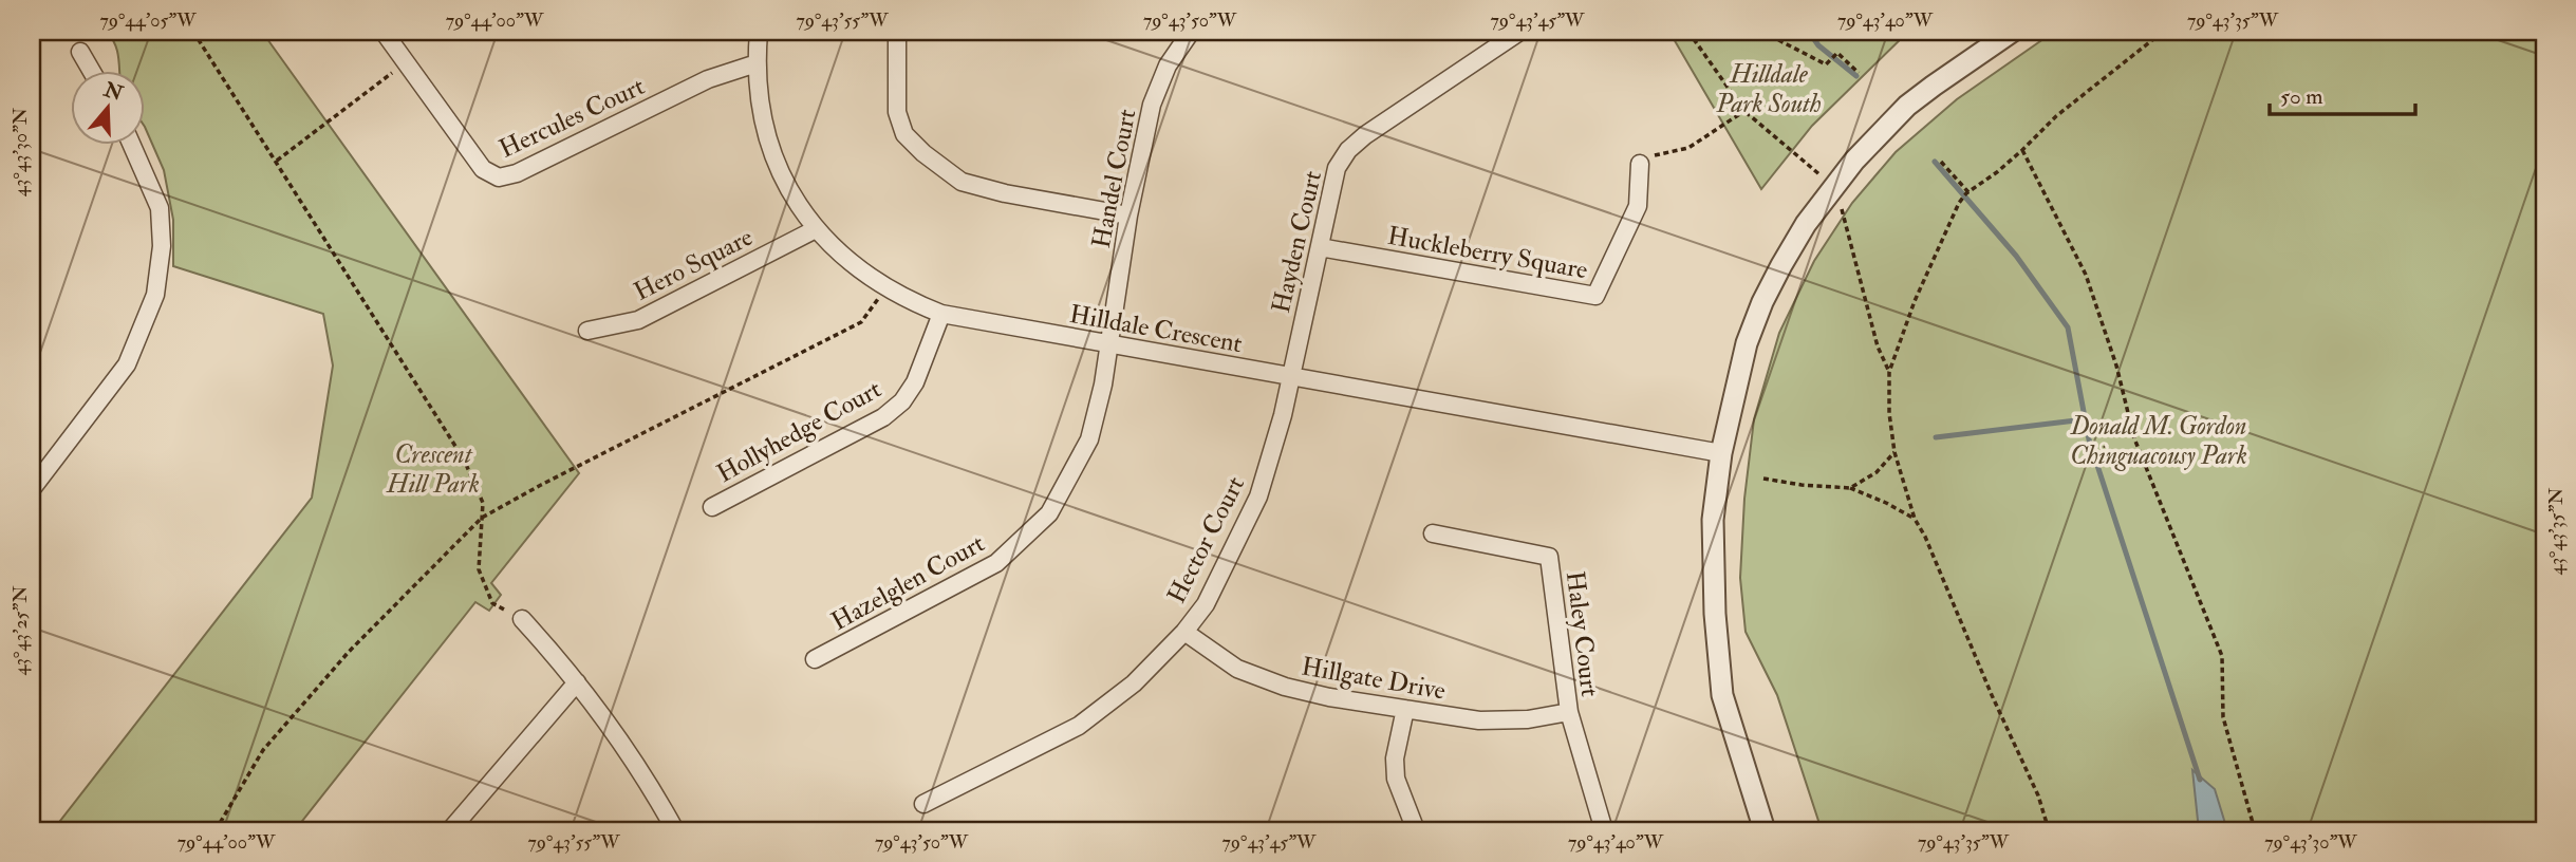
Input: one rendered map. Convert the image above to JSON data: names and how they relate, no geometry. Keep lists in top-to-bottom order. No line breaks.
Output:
{"streets":{"street":["Hercules Court","Handel Court","Hayden Court","Huckleberry Square","Hero Square","Hilldale Crescent","Hollyhedge Court","Hector Court","Hazelglen Court","Haley Court","Hillgate Drive"]},"crossings":[["Hercules Court","Hilldale Crescent"],["Handel Court","Hilldale Crescent"],["Handel Court","Hazelglen Court"],["Hayden Court","Huckleberry Square"],["Hayden Court","Hilldale Crescent"],["Hayden Court","Hector Court"],["Hero Square","Hilldale Crescent"],["Hilldale Crescent","Hollyhedge Court"],["Hilldale Crescent","Hector Court"],["Hilldale Crescent","Hazelglen Court"],["Hector Court","Hillgate Drive"],["Haley Court","Hillgate Drive"]],"parks":["Hilldale Park South","Donald M. Gordon Chinguacousy Park","Crescent Hill Park"],"scale_bar":"50 m","north":"top","coordinates":["79°44'05\"W","79°44'00\"W","79°43'55\"W","79°43'50\"W","79°43'45\"W","79°43'40\"W","79°43'35\"W","43°43'30\"N","43°43'35\"N","43°43'25\"N","79°43'30\"W"]}
